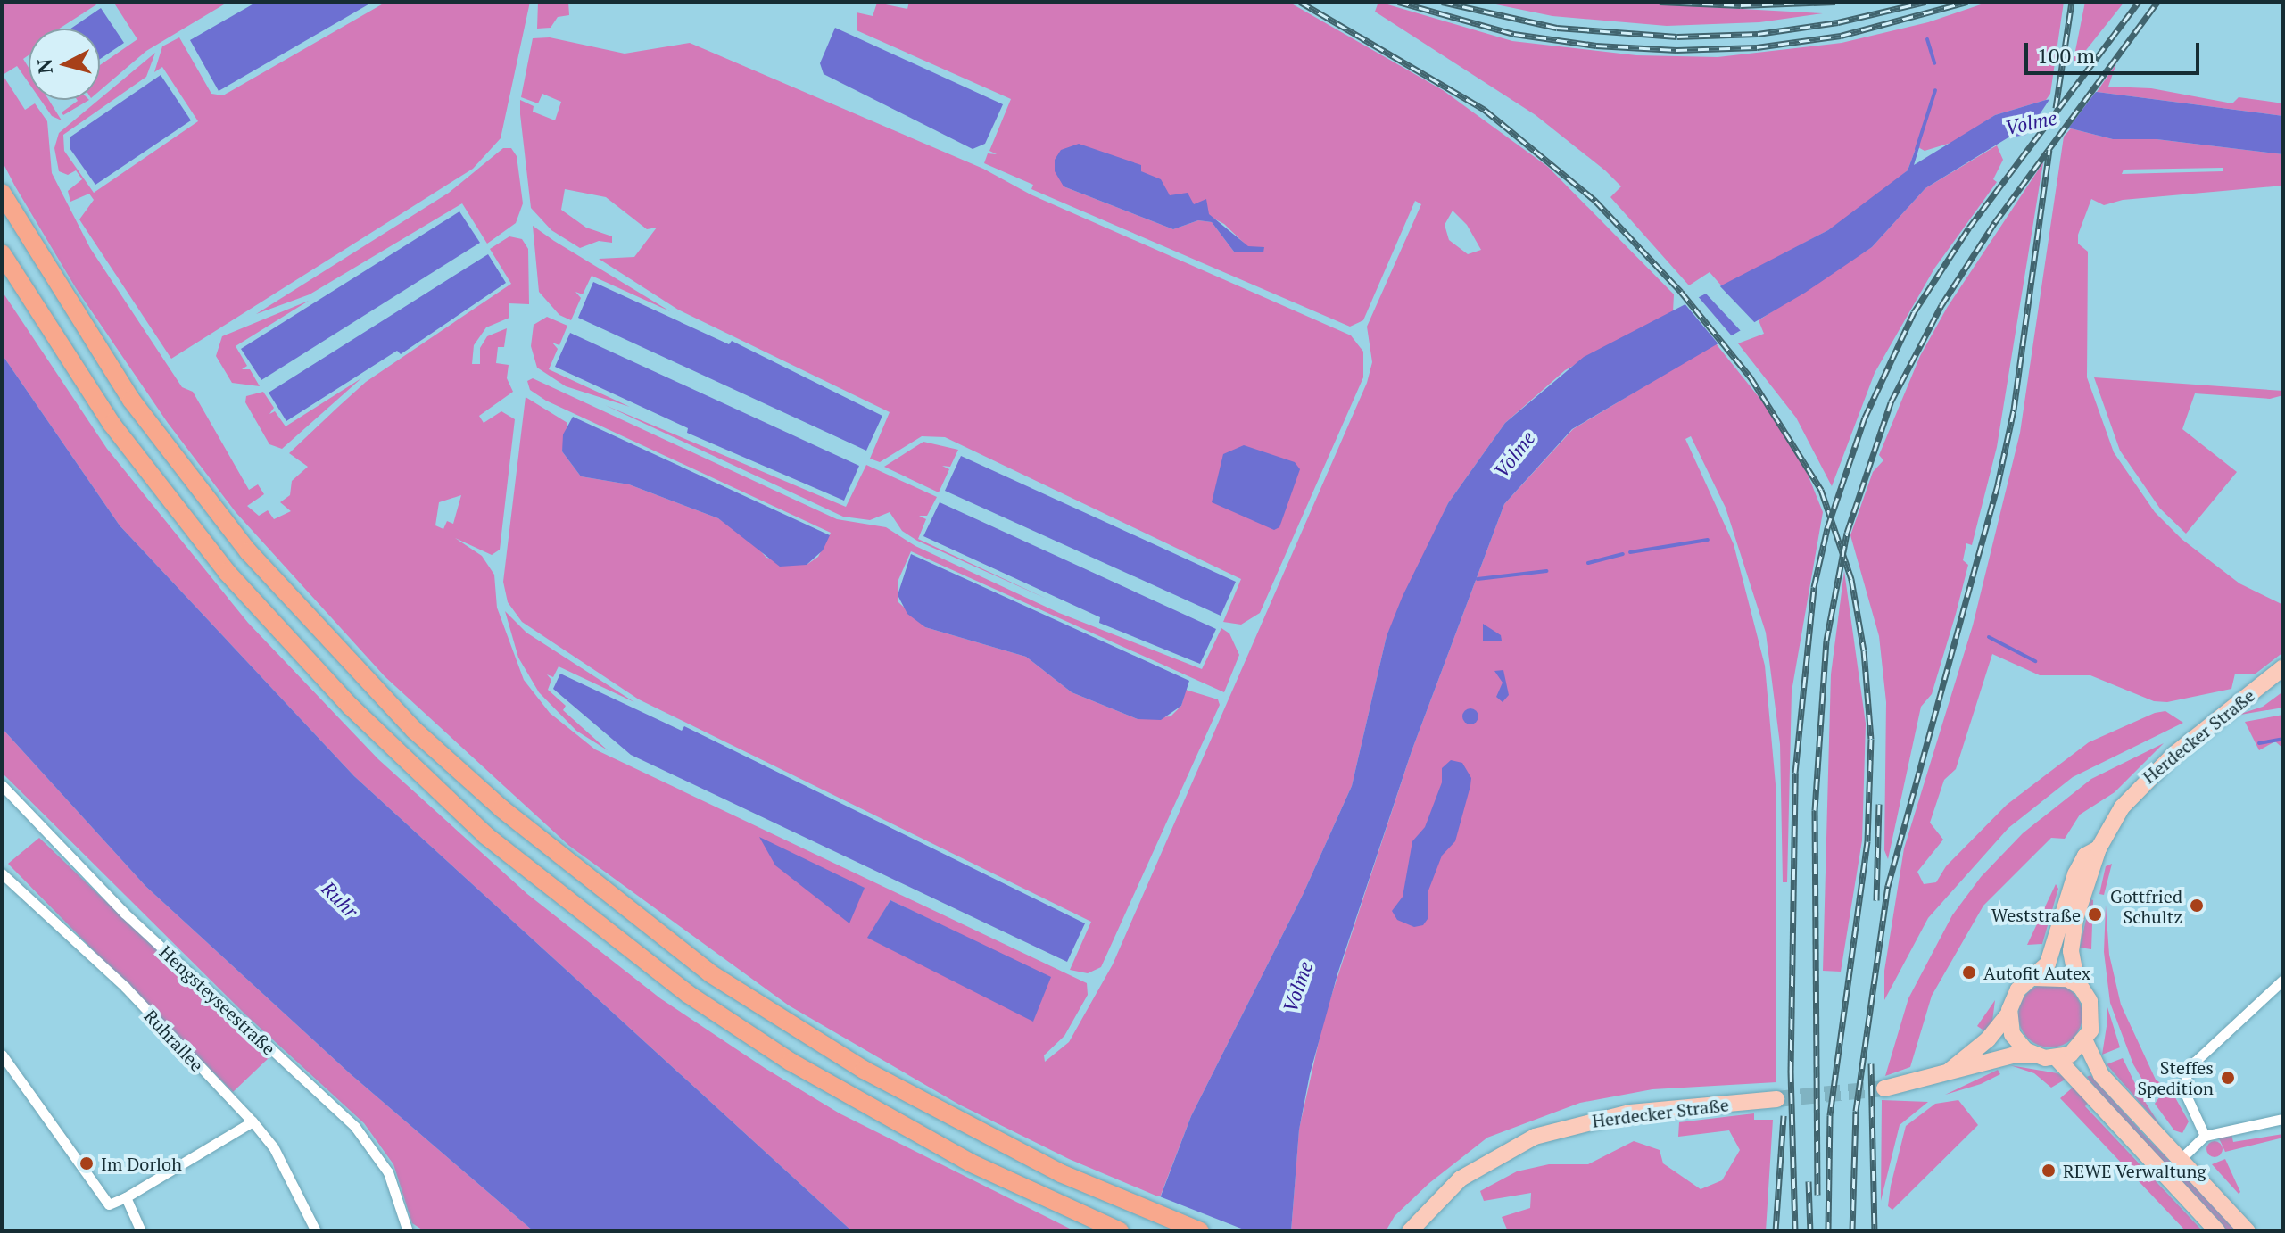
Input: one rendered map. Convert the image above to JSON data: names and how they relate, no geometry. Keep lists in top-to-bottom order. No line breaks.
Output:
{"streets":{"main road":["Herdecker Straße"],"street":["Hengsteyseestraße","Ruhrallee"]},"water":["Volme","Ruhr"],"places":["Gottfried Schultz","Weststraße","Autofit Autex","Steffes Spedition","Im Dorloh","REWE Verwaltung"],"scale_bar":"100 m","north":"left"}
